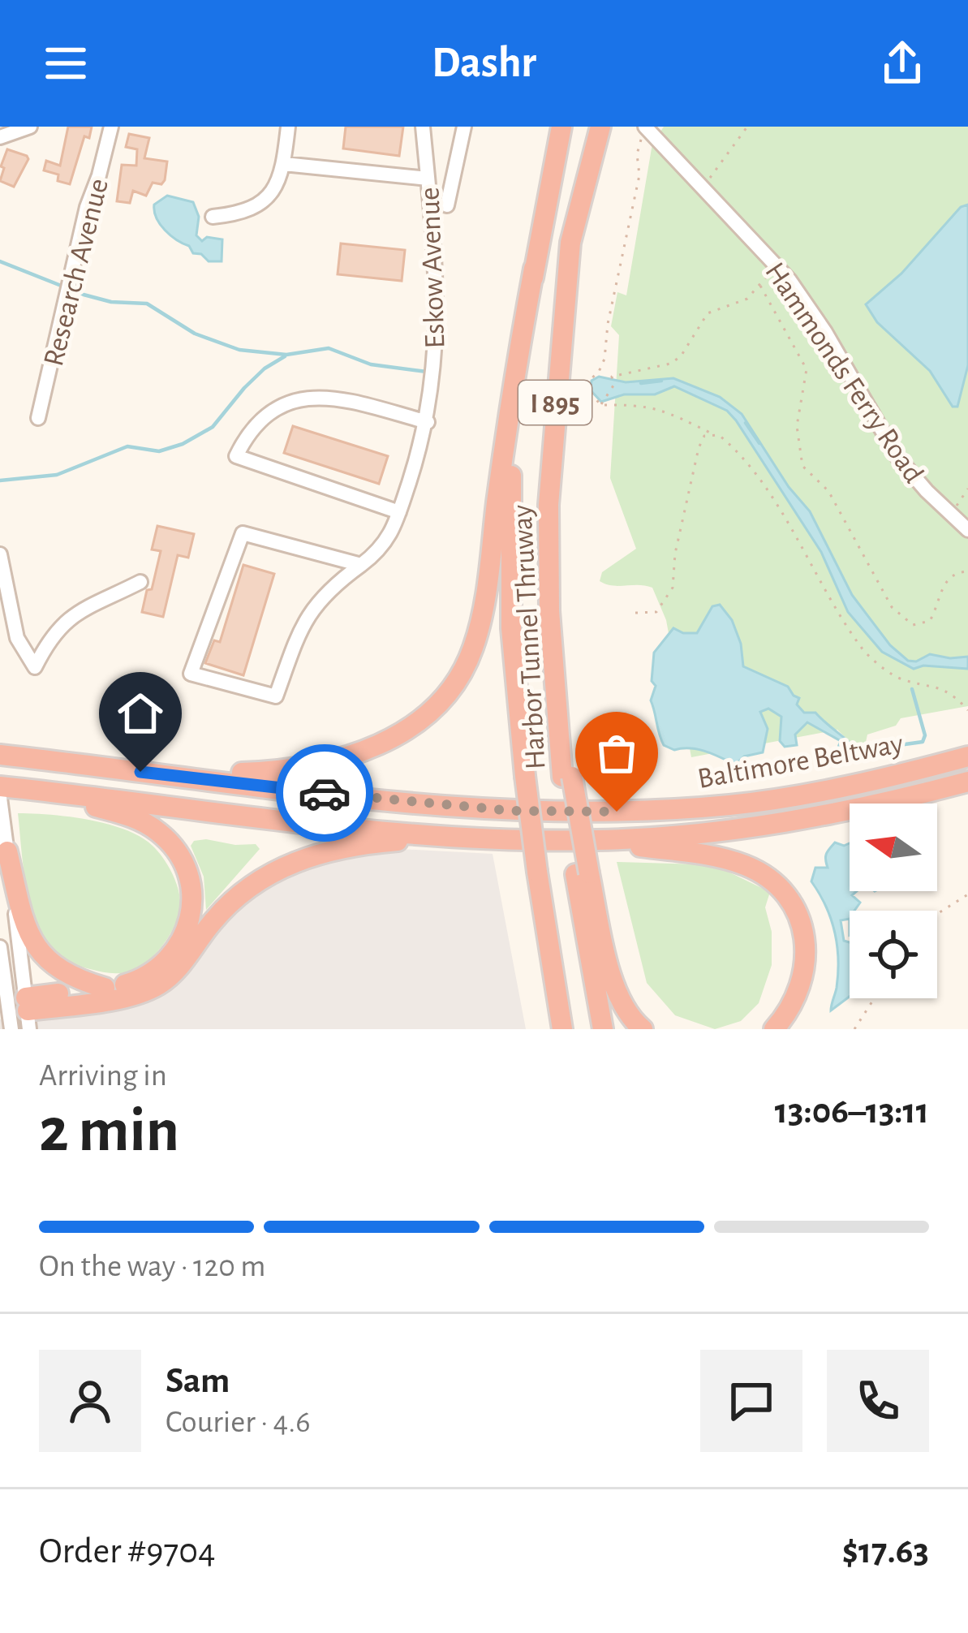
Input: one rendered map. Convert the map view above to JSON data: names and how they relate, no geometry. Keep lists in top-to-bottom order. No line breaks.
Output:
{"streets":{"highway":["I 895","Harbor Tunnel Thruway","Baltimore Beltway"],"street":["Eskow Avenue","Research Avenue","Hammonds Ferry Road"]},"north":"left","page":{"header":"Dashr","heading":["2 min","Arriving in","13:06–13:11"],"panel":["Sam","Courier · 4.6","Order #9704","$17.63"],"bar":"On the way · 120 m"}}
